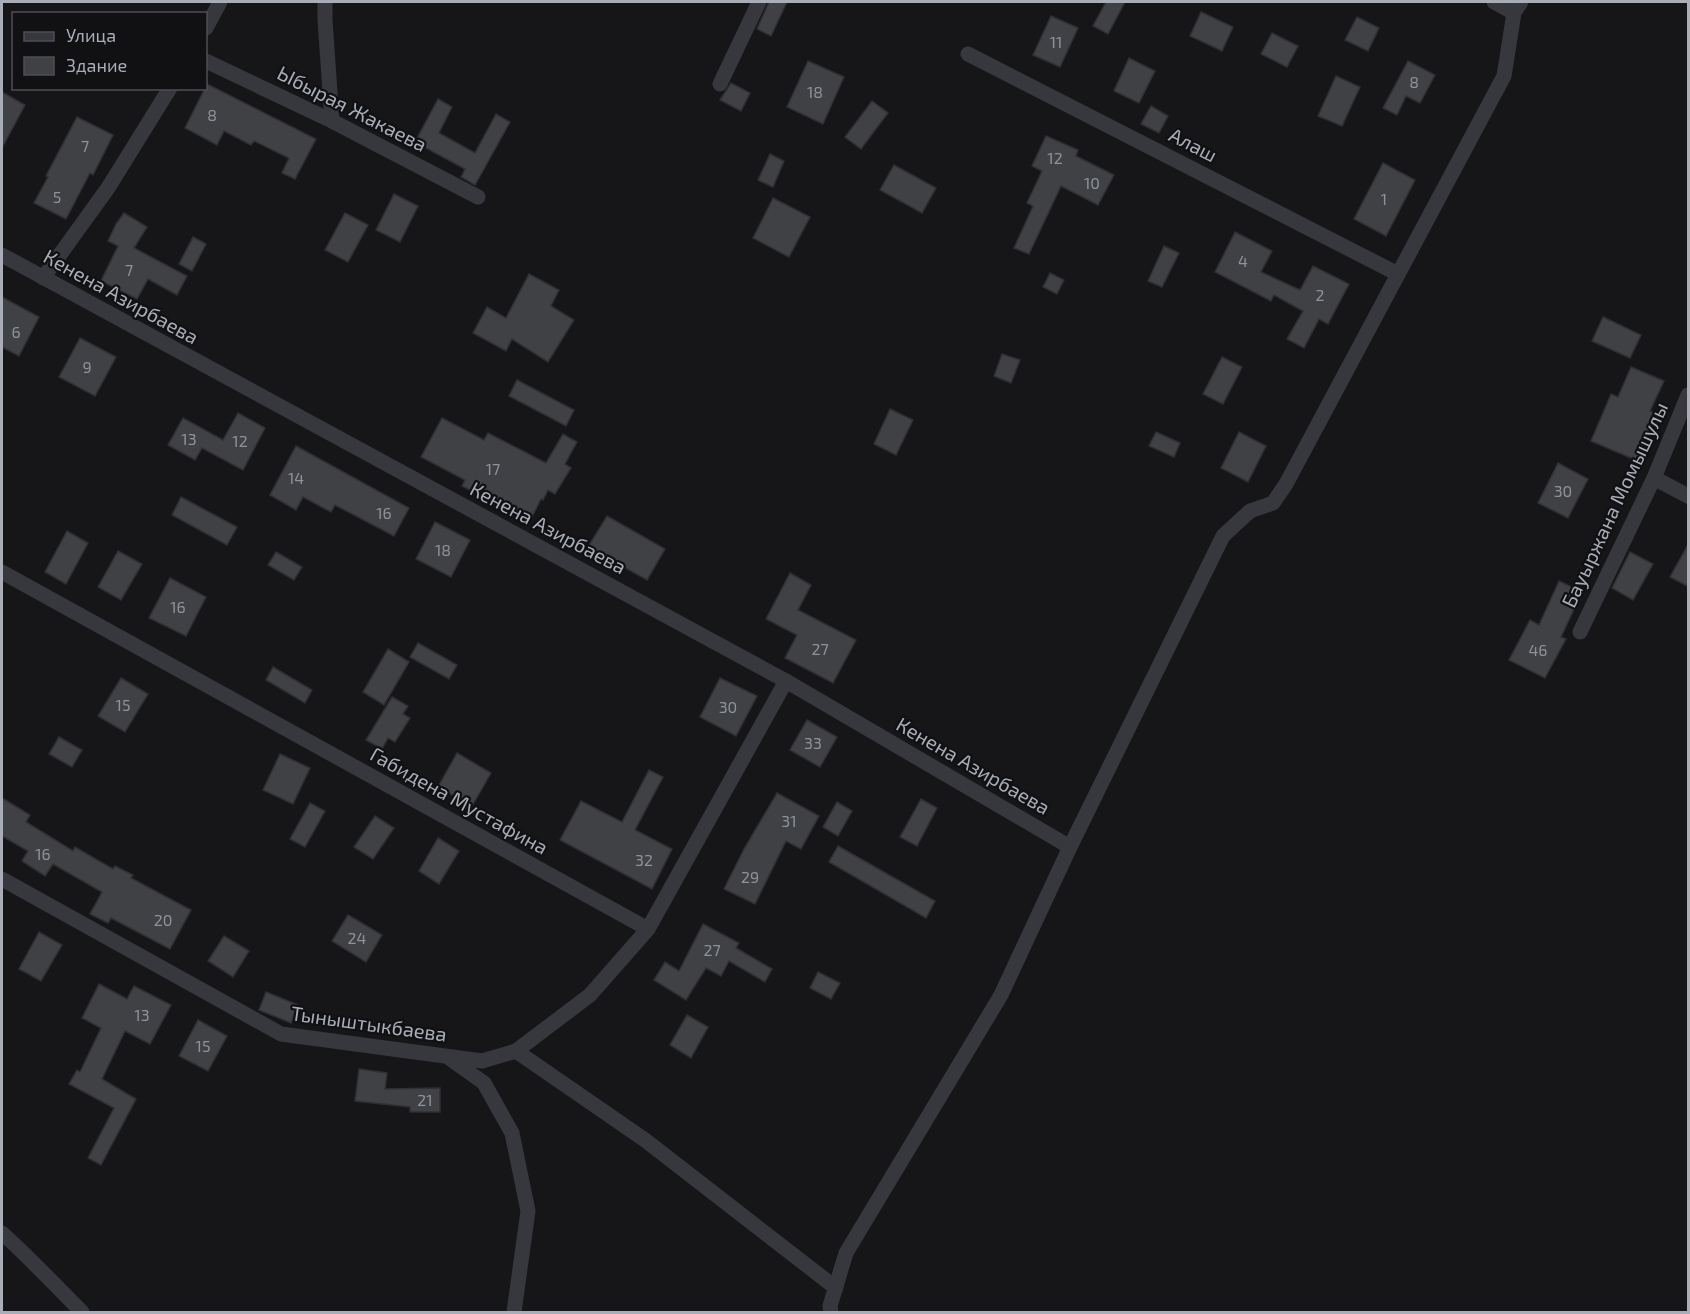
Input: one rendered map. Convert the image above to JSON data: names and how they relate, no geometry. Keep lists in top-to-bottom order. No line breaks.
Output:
{"streets":{"street":["Ыбырая Жакаева","Алаш","Кенена Азирбаева","Бауыржана Момышулы","Габидена Мустафина","Тыныштыкбаева"]},"crossings":[["Габидена Мустафина","Тыныштыкбаева"]],"house_numbers":["11","8","18","8","7","12","10","5","1","4","7","2","6","9","13","12","17","14","30","16","18","16","27","46","15","30","33","31","16","32","29","20","24","27","13","15","21"],"legend":["Улица","Здание"]}
